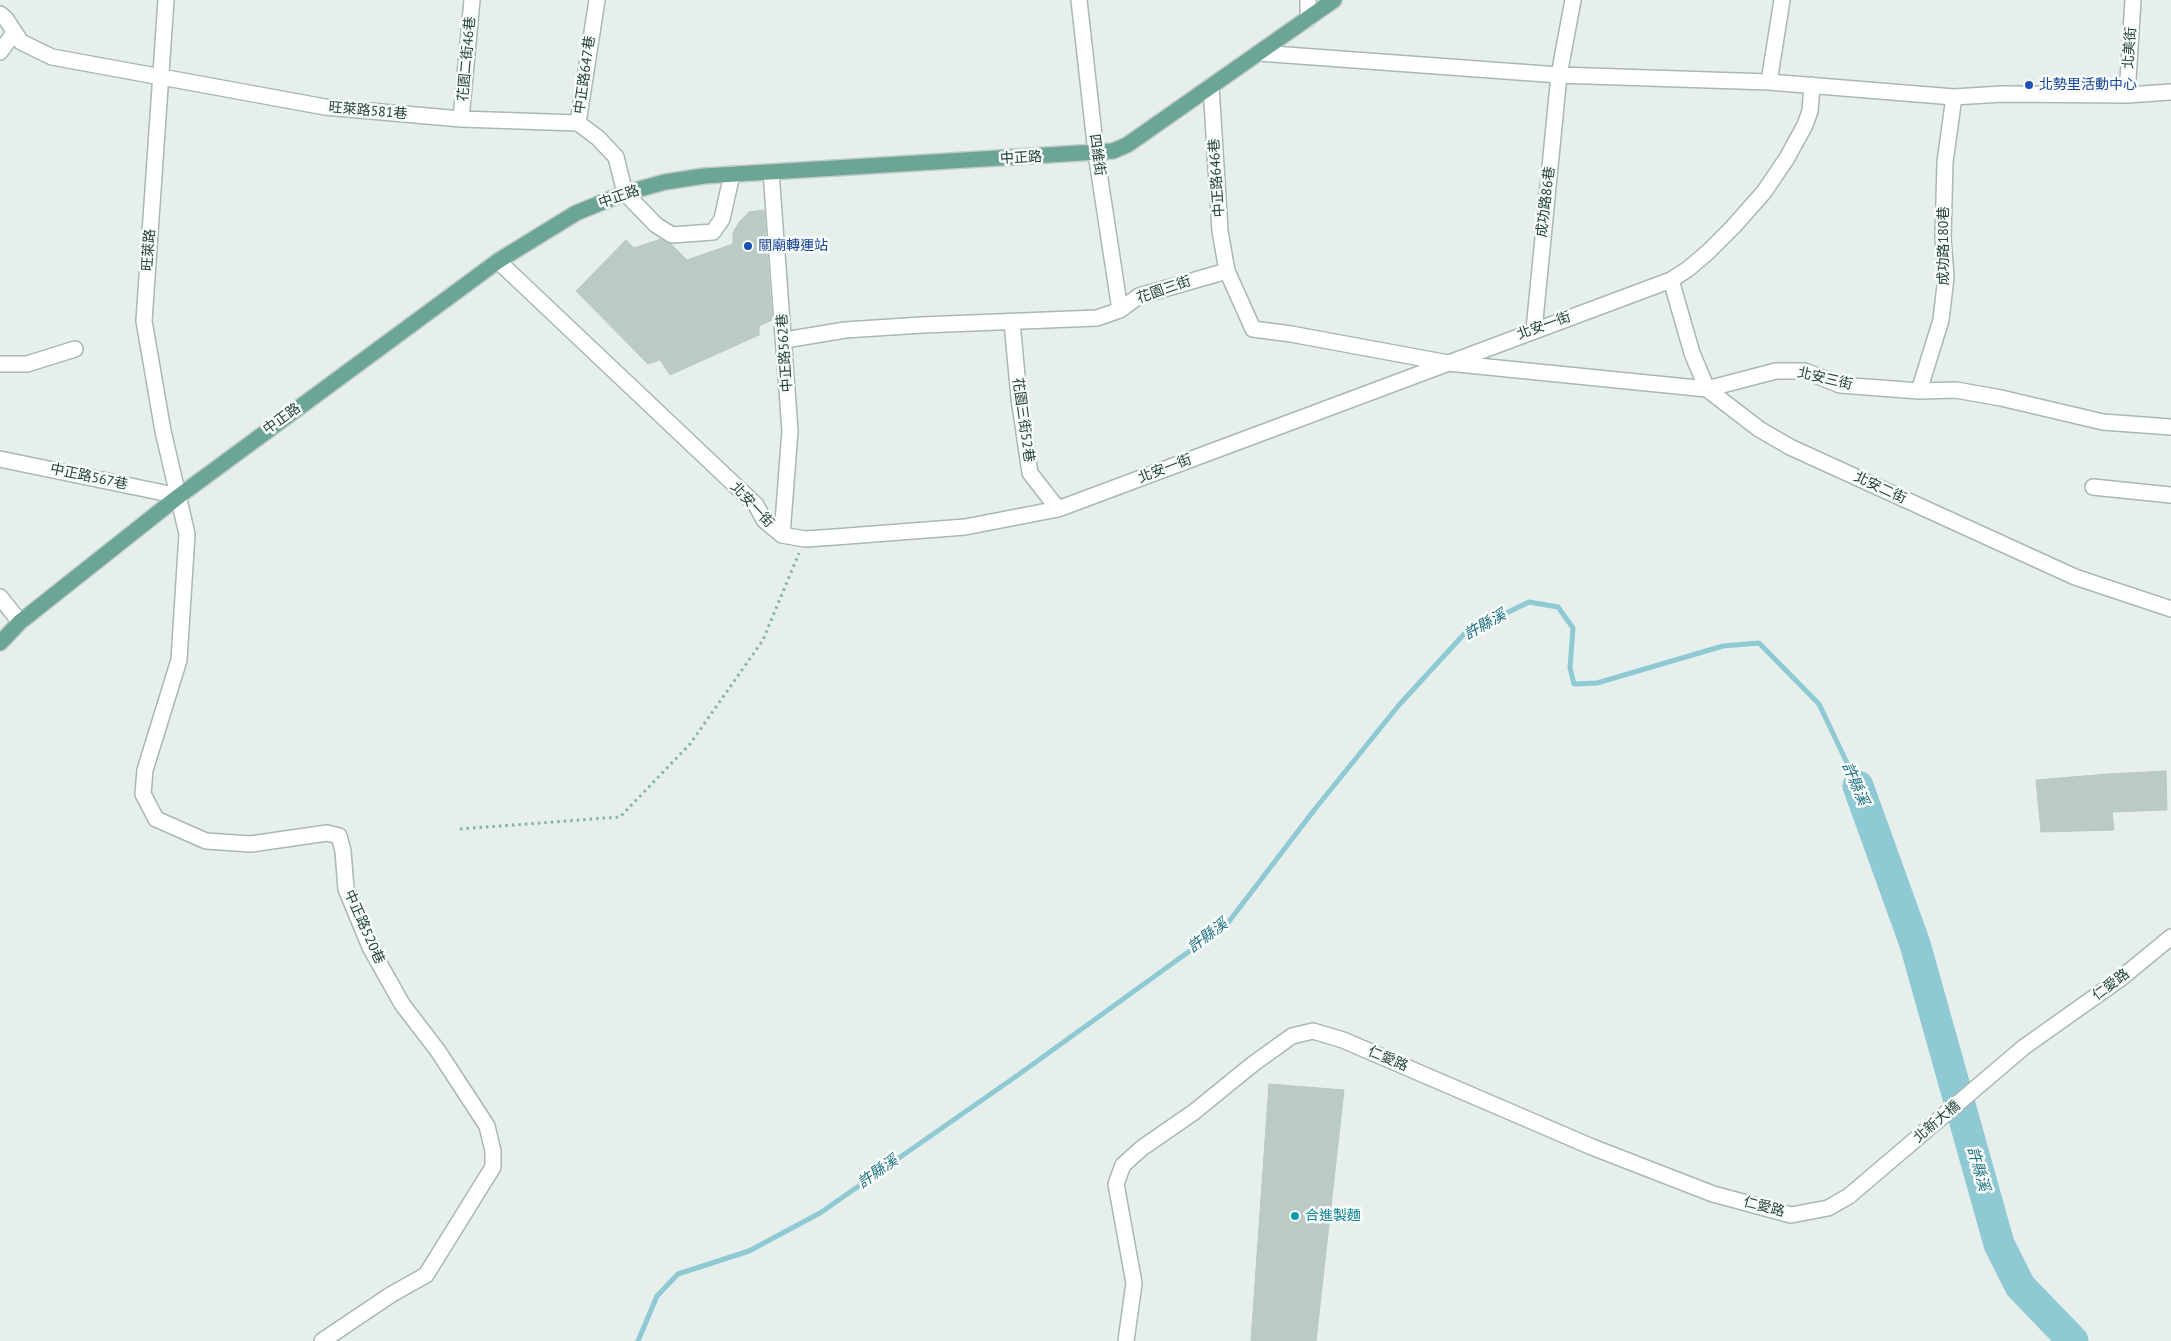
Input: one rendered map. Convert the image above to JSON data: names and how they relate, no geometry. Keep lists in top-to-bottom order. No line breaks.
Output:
{"streets":{"main road":["中正路"],"street":["北美街","花園二街46巷","中正路647巷","旺萊路581巷","四維街","中正路646巷","成功路86巷","成功路180巷","旺萊路","花園三街","北安一街","中正路562巷","北安三街","花園三街52巷","中正路567巷","北安二街","中正路520巷","仁愛路","北新大橋"]},"crossings":[["花園二街46巷","旺萊路581巷"],["中正路647巷","旺萊路581巷"],["中正路647巷","中正路"],["旺萊路581巷","旺萊路"],["四維街","中正路"],["四維街","花園三街"],["中正路","中正路646巷"],["中正路","旺萊路"],["中正路","北安一街"],["中正路","中正路562巷"],["中正路","中正路567巷"],["中正路","中正路520巷"],["中正路646巷","花園三街"],["成功路86巷","北安一街"],["成功路180巷","北安三街"],["旺萊路","中正路567巷"],["旺萊路","中正路520巷"],["花園三街","中正路562巷"],["花園三街","花園三街52巷"],["北安一街","中正路562巷"],["北安一街","北安三街"],["北安一街","花園三街52巷"],["北安一街","北安二街"],["北安三街","北安二街"],["中正路567巷","中正路520巷"],["仁愛路","北新大橋"]],"water":["許縣溪"],"places":["北勢里活動中心","關廟轉運站","合進製麵"]}
